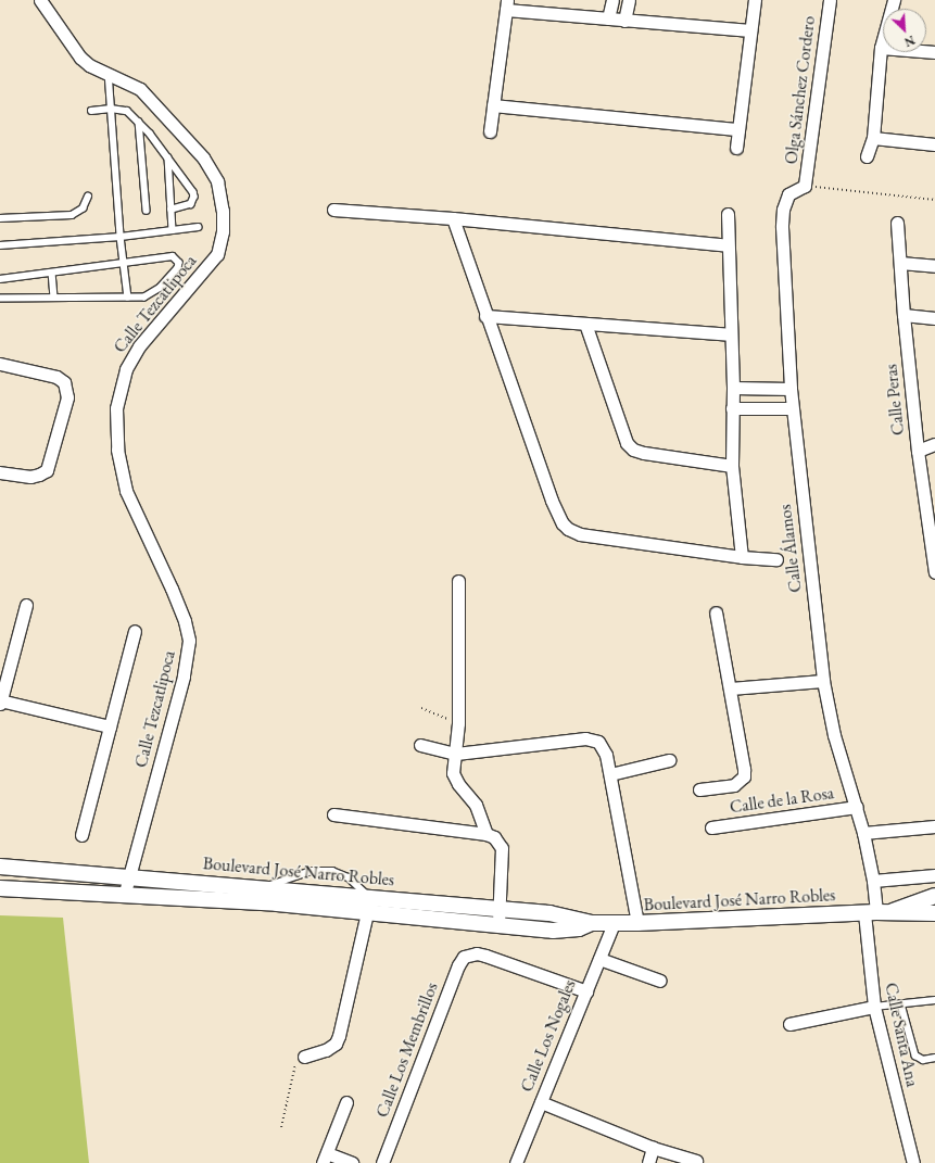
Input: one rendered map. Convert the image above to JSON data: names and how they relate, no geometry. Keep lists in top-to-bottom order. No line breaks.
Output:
{"streets":{"street":["Olga Sánchez Cordero","Calle Tezcatlipoca","Calle Peras","Calle Álamos","Calle de la Rosa","Boulevard José Narro Robles","Calle Santa Ana","Calle Los Nogales","Calle Los Membrillos"]},"crossings":[["Olga Sánchez Cordero","Calle Álamos"],["Calle Tezcatlipoca","Boulevard José Narro Robles"],["Calle Álamos","Calle de la Rosa"],["Calle Álamos","Boulevard José Narro Robles"],["Calle Álamos","Calle Santa Ana"],["Boulevard José Narro Robles","Calle Santa Ana"],["Boulevard José Narro Robles","Calle Los Nogales"],["Calle Los Nogales","Calle Los Membrillos"]],"north":"bottom right"}
